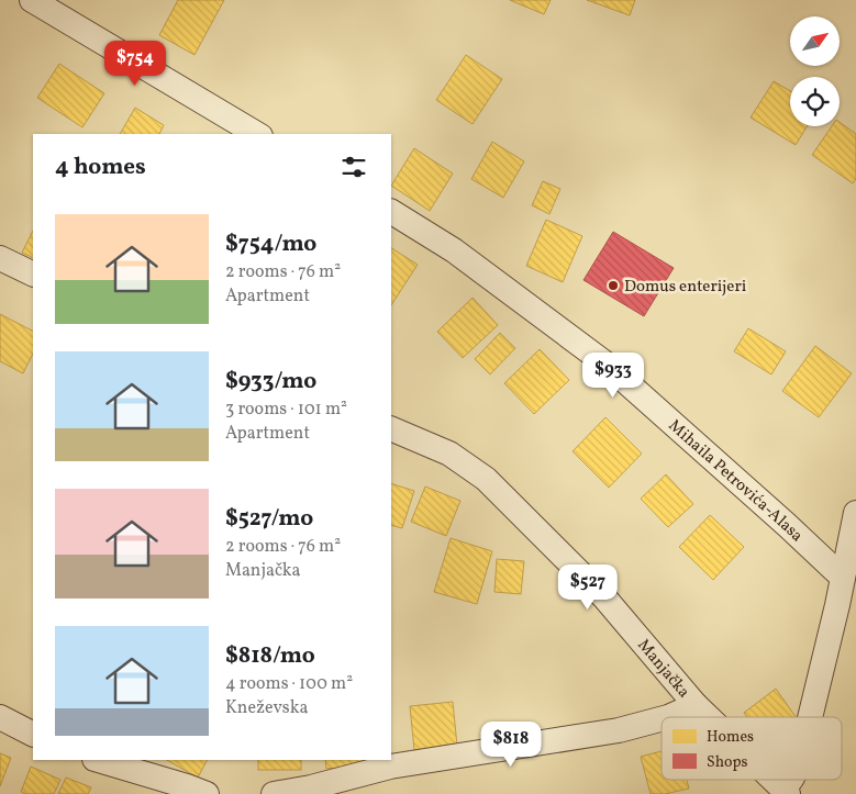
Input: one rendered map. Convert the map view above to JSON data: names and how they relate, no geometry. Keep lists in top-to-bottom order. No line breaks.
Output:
{"streets":{"street":["Mihaila Petrovića-Alasa","Manjačka"]},"places":["Domus enterijeri"],"legend":["Homes","Shops"],"north":"top right","page":{"price":["$754","$933","$527","$818"],"heading":"4 homes","list":[{"name":"$754/mo","note":"2 rooms · 76 m² · Apartment"},{"name":"$933/mo","note":"3 rooms · 101 m² · Apartment"},{"name":"$527/mo","note":"2 rooms · 76 m² · Manjačka"},{"name":"$818/mo","note":"4 rooms · 100 m² · Kneževska"}]}}
